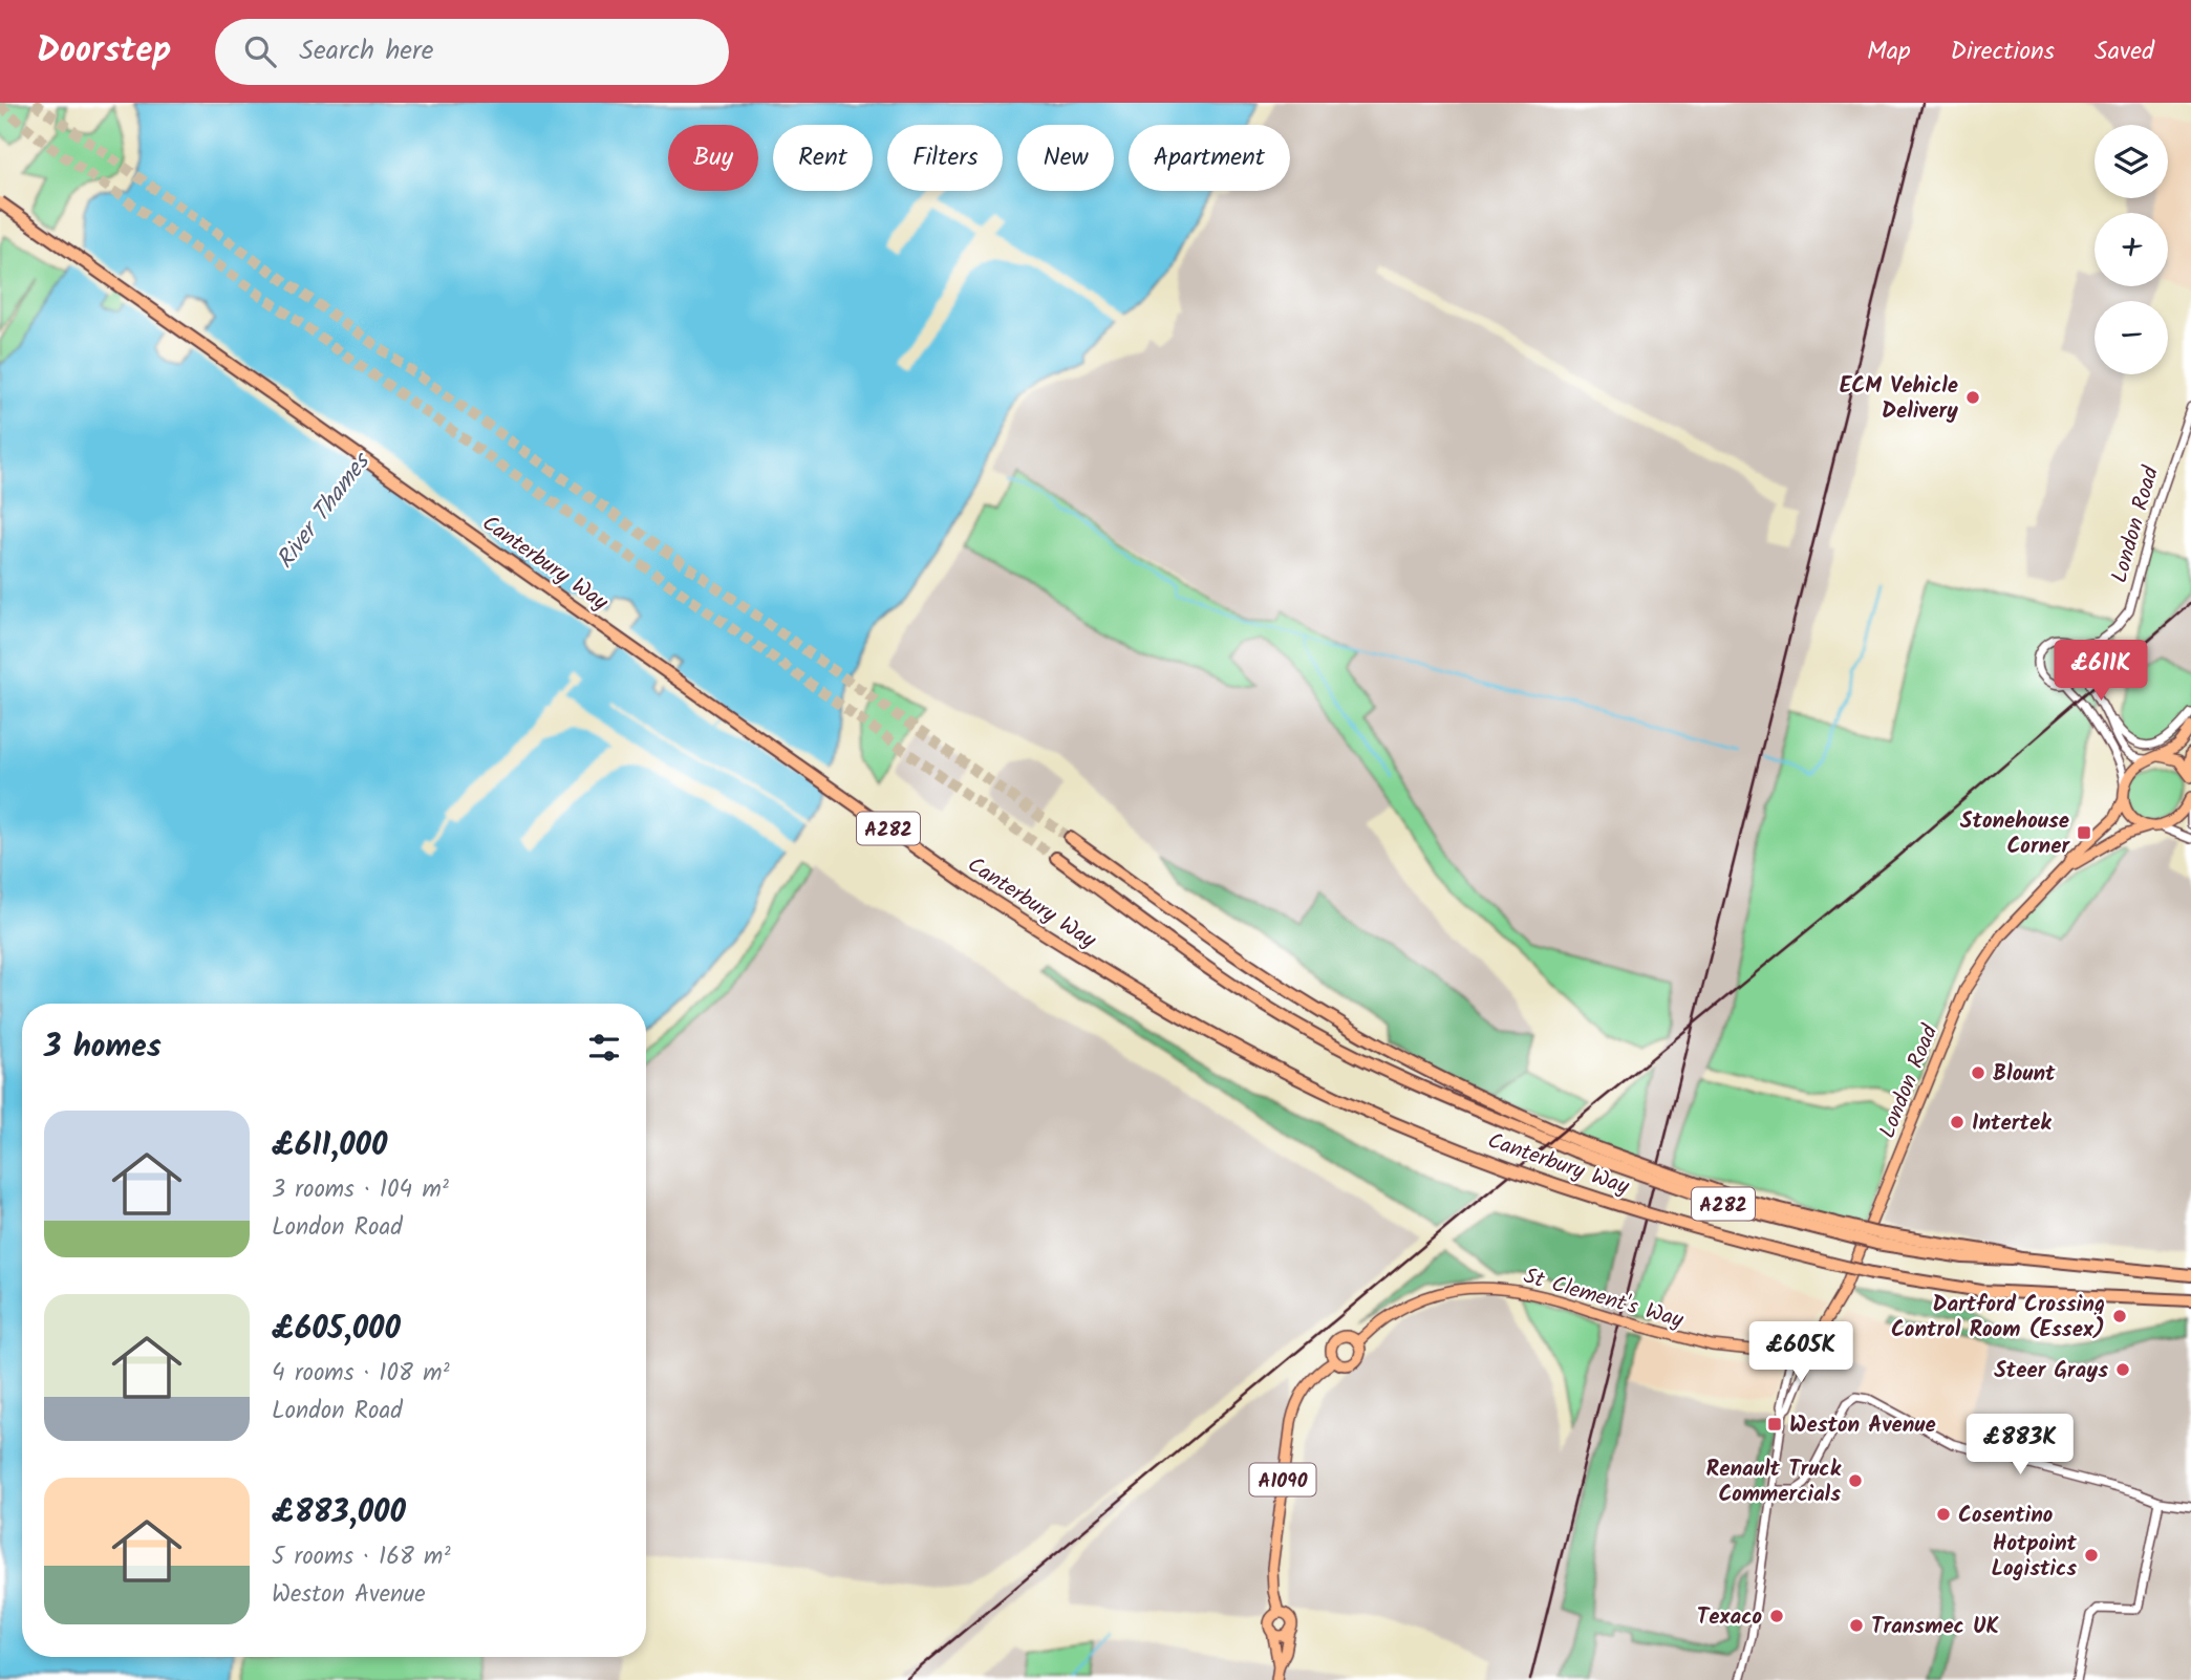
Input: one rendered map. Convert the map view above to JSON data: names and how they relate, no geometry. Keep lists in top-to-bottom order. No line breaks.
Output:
{"streets":{"highway":["Canterbury Way","A282"],"main road":["London Road","St Clement's Way","A1090"]},"crossings":[["London Road","St Clement's Way"],["St Clement's Way","A1090"]],"water":["River Thames"],"places":{"other":["ECM Vehicle Delivery","Blount","Intertek","Dartford Crossing Control Room (Essex)","Steer Grays","Renault Truck Commercials","Cosentino","Hotpoint Logistics","Texaco","Transmec UK"],"transit":["Stonehouse Corner","Weston Avenue"]},"page":{"header":"Doorstep","search":"Search here","nav":["Map","Directions","Saved"],"map_buttons":["+","−"],"chip":["Buy","Rent","Filters","New","Apartment"],"price":["£611K","£605K","£883K"],"heading":"3 homes","list":[{"name":"£611,000","note":"3 rooms · 104 m² · London Road"},{"name":"£605,000","note":"4 rooms · 108 m² · London Road"},{"name":"£883,000","note":"5 rooms · 168 m² · Weston Avenue"}]}}
